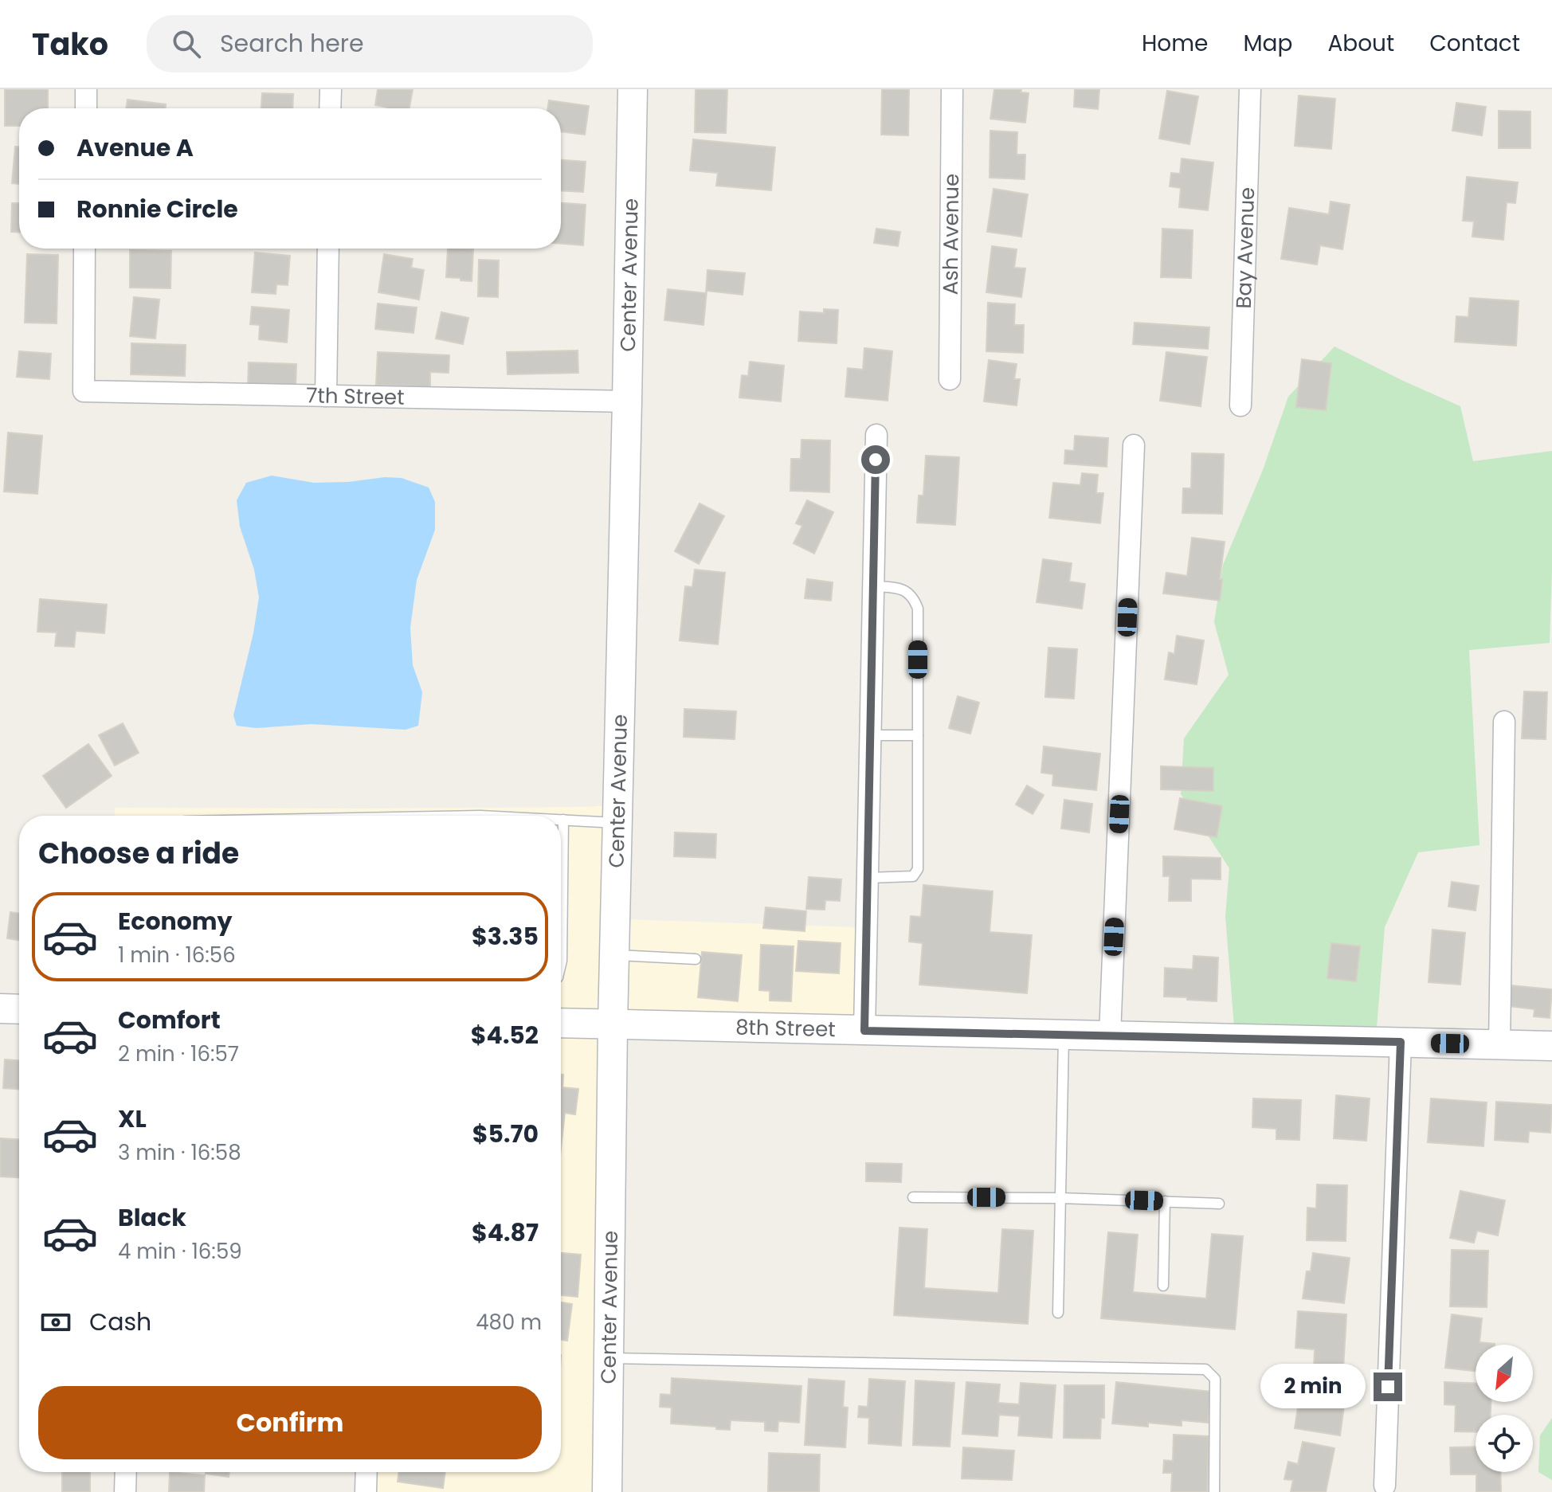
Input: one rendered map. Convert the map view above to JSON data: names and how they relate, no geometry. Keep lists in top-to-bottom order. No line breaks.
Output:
{"streets":{"street":["Ash Avenue","Bay Avenue","Center Avenue","7th Street","8th Street"]},"crossings":[["Center Avenue","7th Street"],["Center Avenue","8th Street"]],"north":"bottom left","page":{"header":"Tako","search":"Search here","nav":["Home","Map","About","Contact"],"banner":["Avenue A","Ronnie Circle"],"heading":"Choose a ride","list":[{"name":"Economy","note":"1 min · 16:56","value":"$3.35"},{"name":"Comfort","note":"2 min · 16:57","value":"$4.52"},{"name":"XL","note":"3 min · 16:58","value":"$5.70"},{"name":"Black","note":"4 min · 16:59","value":"$4.87"}],"pay":["Cash","480 m"],"bubble":"2 min","buttons":"Confirm"}}
